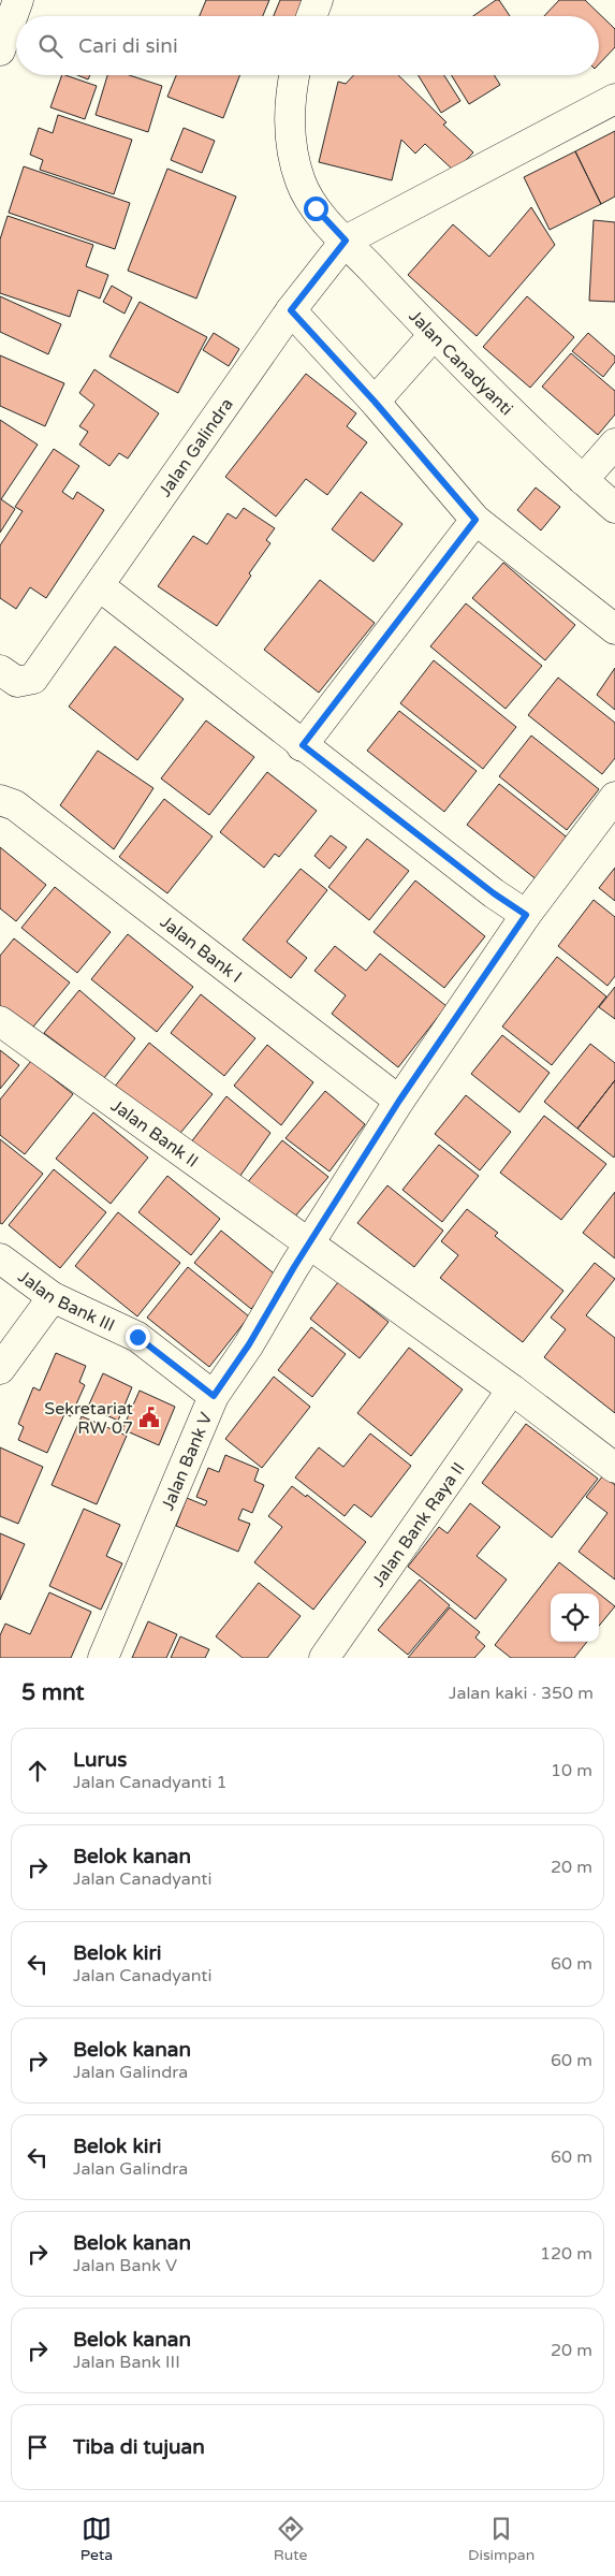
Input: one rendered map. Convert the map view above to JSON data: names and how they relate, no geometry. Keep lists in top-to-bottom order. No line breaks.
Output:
{"streets":{"street":["Jalan Canadyanti","Jalan Galindra","Jalan Bank I","Jalan Bank II","Jalan Bank III","Jalan Bank V","Jalan Bank Raya II"]},"crossings":[["Jalan Bank I","Jalan Bank V"],["Jalan Bank II","Jalan Bank V"],["Jalan Bank III","Jalan Bank V"]],"places":{"public building":["Sekretariat RW 07"]},"page":{"search":"Cari di sini","heading":["5 mnt","Jalan kaki · 350 m"],"list":[["Lurus","Jalan Canadyanti 1","10 m"],["Belok kanan","Jalan Canadyanti","20 m"],["Belok kiri","Jalan Canadyanti","60 m"],["Belok kanan","Jalan Galindra","60 m"],["Belok kiri","Jalan Galindra","60 m"],["Belok kanan","Jalan Bank V","120 m"],["Belok kanan","Jalan Bank III","20 m"],"Tiba di tujuan"],"nav":["Peta","Rute","Disimpan"]}}
